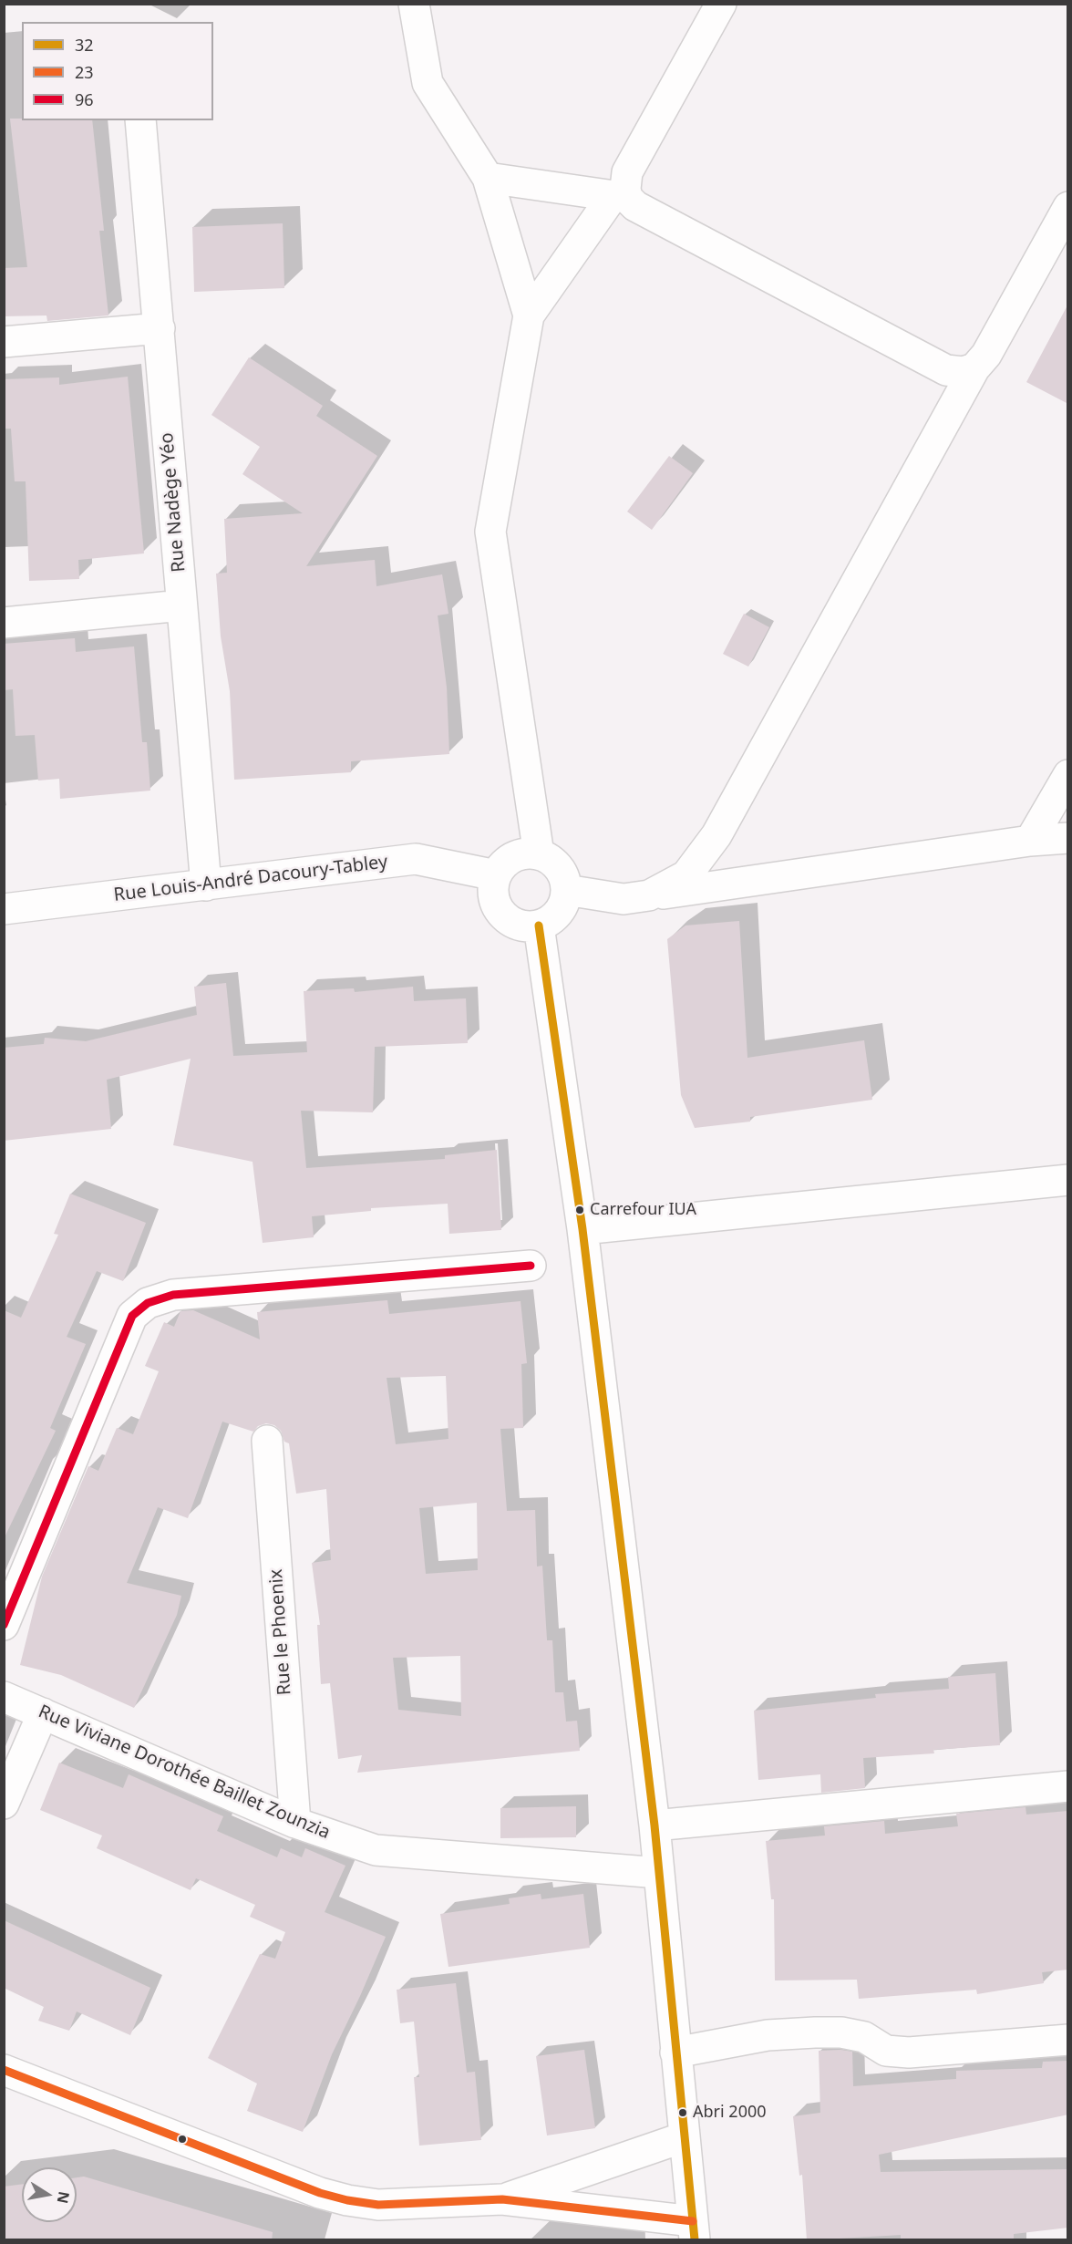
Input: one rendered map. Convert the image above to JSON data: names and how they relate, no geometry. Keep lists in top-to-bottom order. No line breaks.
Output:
{"streets":{"street":["Rue Nadège Yéo","Rue Louis-André Dacoury-Tabley","Rue le Phoenix","Rue Viviane Dorothée Baillet Zounzia"]},"crossings":[["Rue Nadège Yéo","Rue Louis-André Dacoury-Tabley"],["Rue le Phoenix","Rue Viviane Dorothée Baillet Zounzia"]],"places":["Carrefour IUA","Abri 2000"],"lines":["transit line 32","transit line 96","transit line 23"],"legend":["32","23","96"],"north":"right"}
